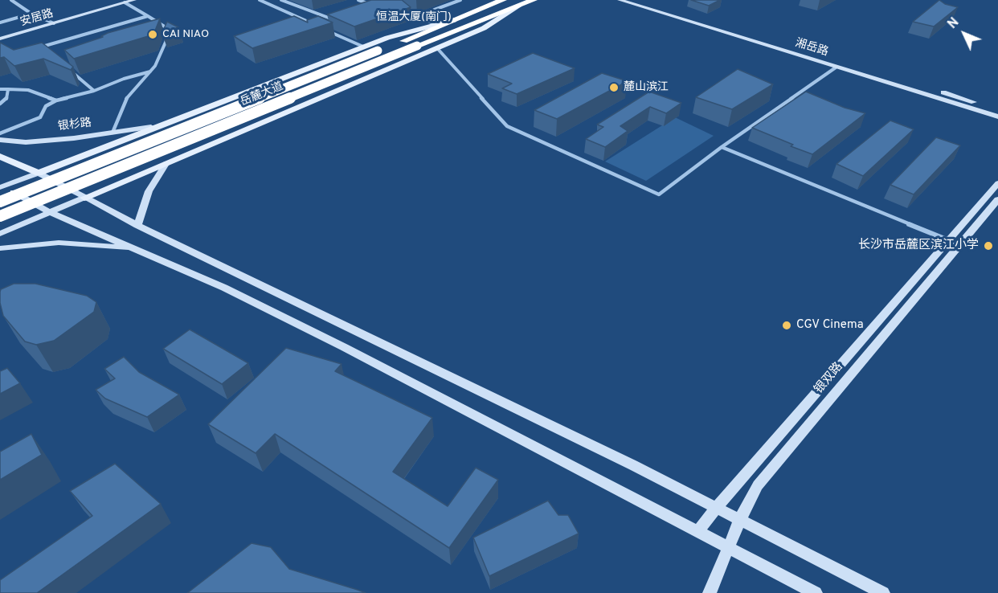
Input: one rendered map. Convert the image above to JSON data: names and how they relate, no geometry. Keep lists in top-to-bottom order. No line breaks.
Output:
{"streets":{"highway":["岳麓大道"],"main road":["安居路","湘岳路","银杉路","银双路"]},"districts":["恒温大厦(南门)"],"places":["CAI NIAO","麓山滨江","长沙市岳麓区滨江小学","CGV Cinema"],"north":"top left"}
